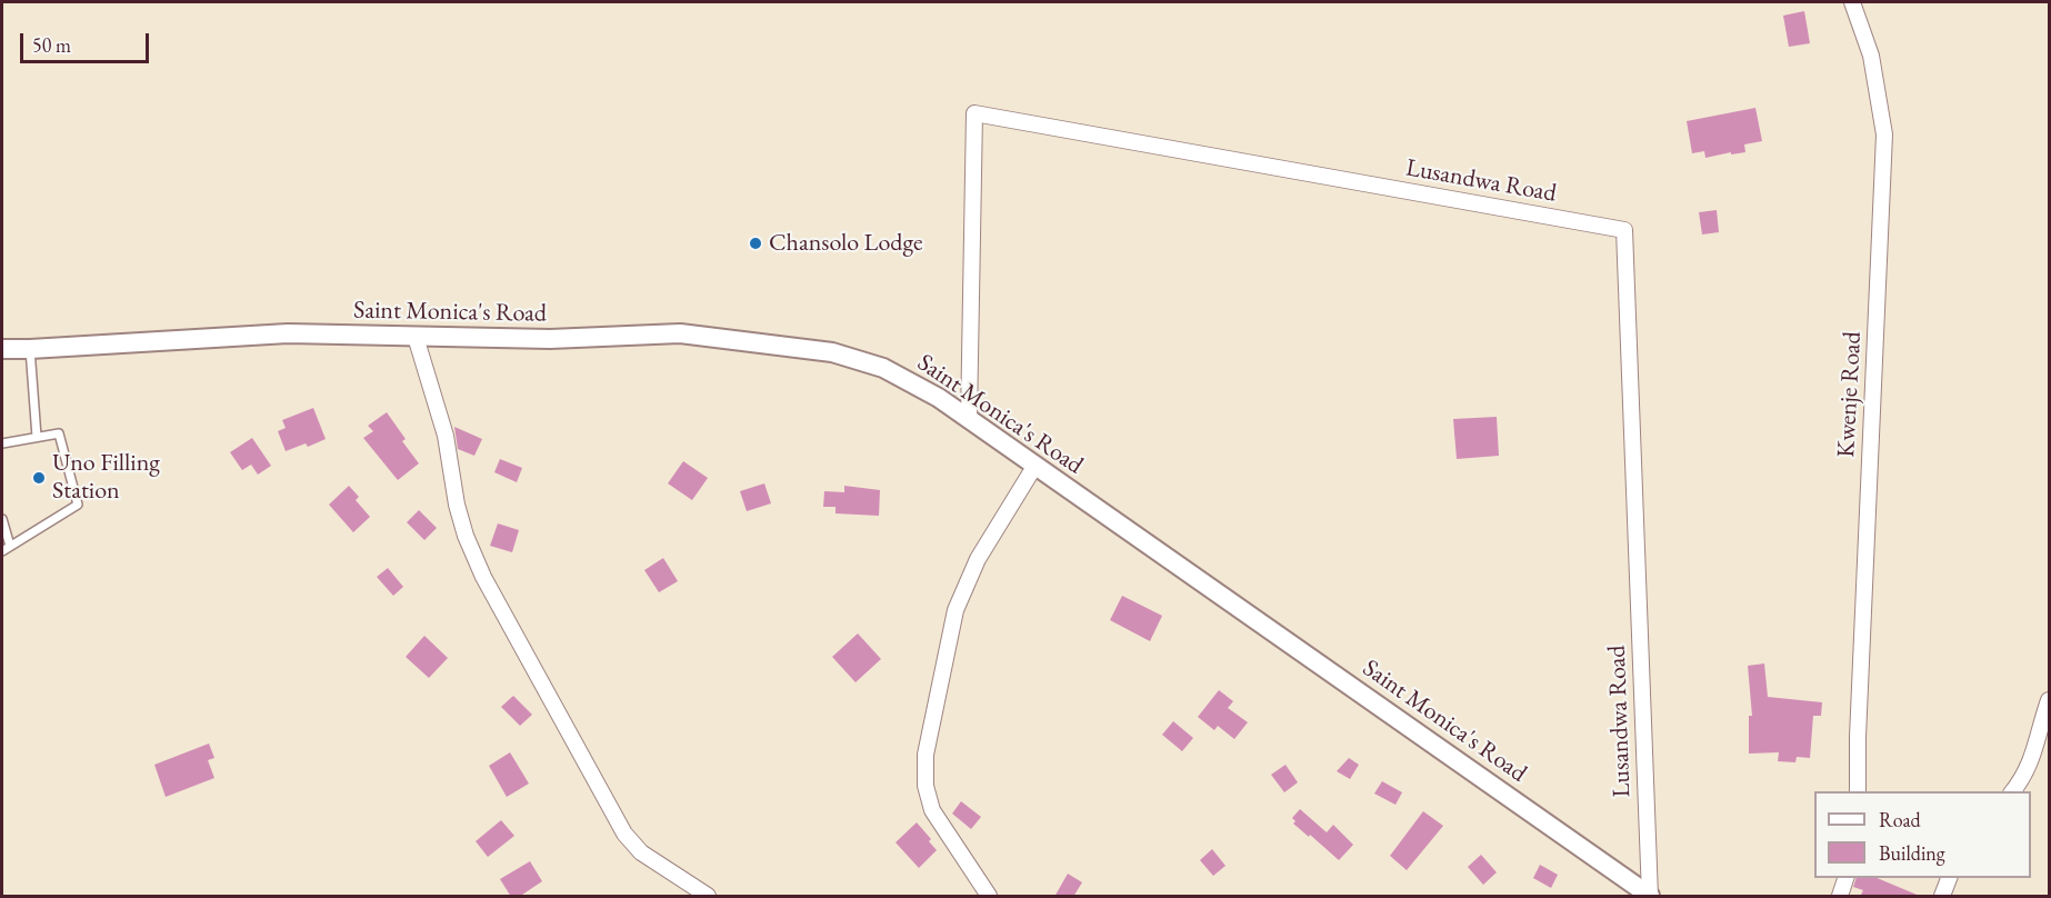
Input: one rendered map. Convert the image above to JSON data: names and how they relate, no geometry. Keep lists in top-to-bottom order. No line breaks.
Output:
{"streets":{"street":["Lusandwa Road","Saint Monica's Road","Kwenje Road"]},"crossings":[["Lusandwa Road","Saint Monica's Road"]],"places":["Chansolo Lodge","Uno Filling Station"],"legend":["Road","Building"],"scale_bar":"50 m"}
